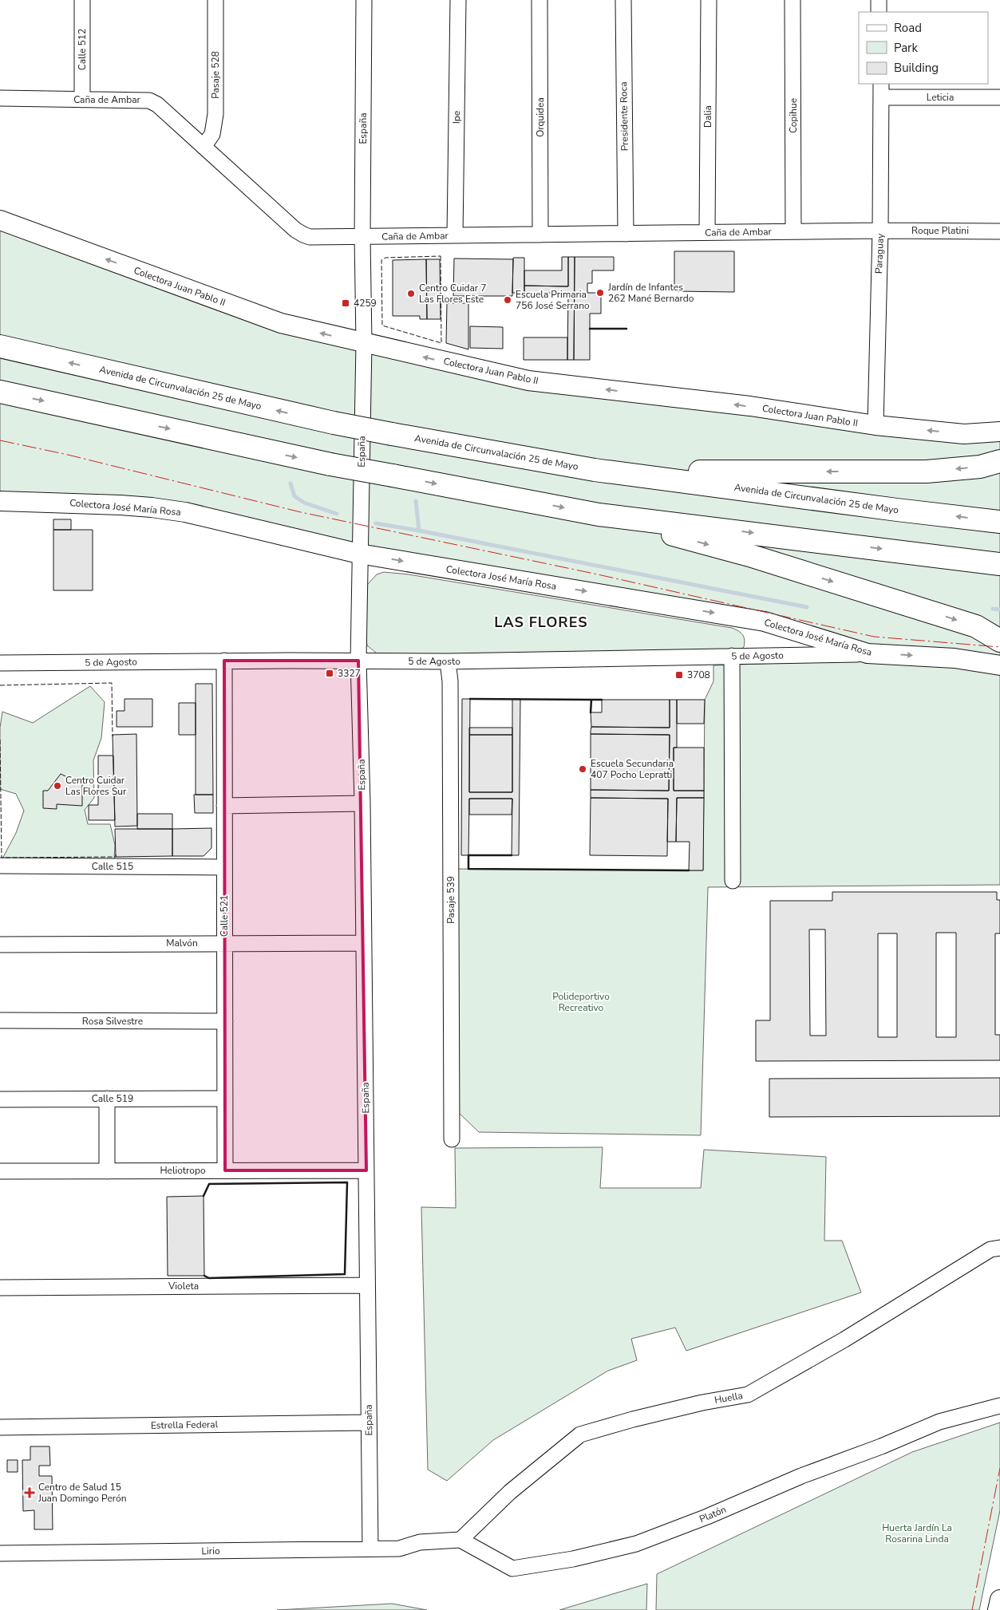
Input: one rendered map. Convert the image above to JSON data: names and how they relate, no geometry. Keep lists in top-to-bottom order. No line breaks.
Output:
{"streets":{"highway":["Avenida de Circunvalación 25 de Mayo"],"main road":["Colectora Juan Pablo II","Colectora José María Rosa"],"street":["Calle 512","Pasaje 528","Leticia","Caña de Ambar","Copihue","Presidente Roca","Dalia","Ipe","Orquidea","España","Roque Platini","Paraguay","5 de Agosto","Calle 515","Pasaje 539","Calle 521","Malvón","Rosa Silvestre","Calle 519","Heliotropo","Violeta","Huella","Estrella Federal","Platón","Lirio"]},"crossings":[["Calle 512","Caña de Ambar"],["Pasaje 528","Caña de Ambar"],["Leticia","Paraguay"],["Caña de Ambar","Copihue"],["Caña de Ambar","Presidente Roca"],["Caña de Ambar","Dalia"],["Caña de Ambar","Ipe"],["Caña de Ambar","Orquidea"],["Caña de Ambar","España"],["Caña de Ambar","Roque Platini"],["Caña de Ambar","Paraguay"],["España","Colectora Juan Pablo II"],["España","Colectora José María Rosa"],["España","5 de Agosto"],["España","Malvón"],["España","Heliotropo"],["España","Violeta"],["España","Estrella Federal"],["España","Lirio"],["Roque Platini","Paraguay"],["Paraguay","Colectora Juan Pablo II"],["Colectora José María Rosa","5 de Agosto"],["5 de Agosto","Pasaje 539"],["5 de Agosto","Calle 521"],["Calle 515","Calle 521"],["Calle 521","Malvón"],["Calle 521","Rosa Silvestre"],["Calle 521","Calle 519"],["Calle 521","Heliotropo"],["Huella","Platón"],["Huella","Lirio"],["Platón","Lirio"]],"one_way":["Colectora Juan Pablo II","Colectora José María Rosa"],"districts":["LAS FLORES"],"parks":["Polideportivo Recreativo","Huerta Jardín La Rosarina Linda"],"places":{"other":["Jardín de Infantes 262 Mané Bernardo","Centro Cuidar 7 Las Flores Este","Escuela Primaria 756 José Serrano","Escuela Secundaria 407 Pocho Lepratti","Centro Cuidar Las Flores Sur"],"transit":["4259","3327","3708"],"health":["Centro de Salud 15 Juan Domingo Perón"]},"legend":["Road","Park","Building"]}
